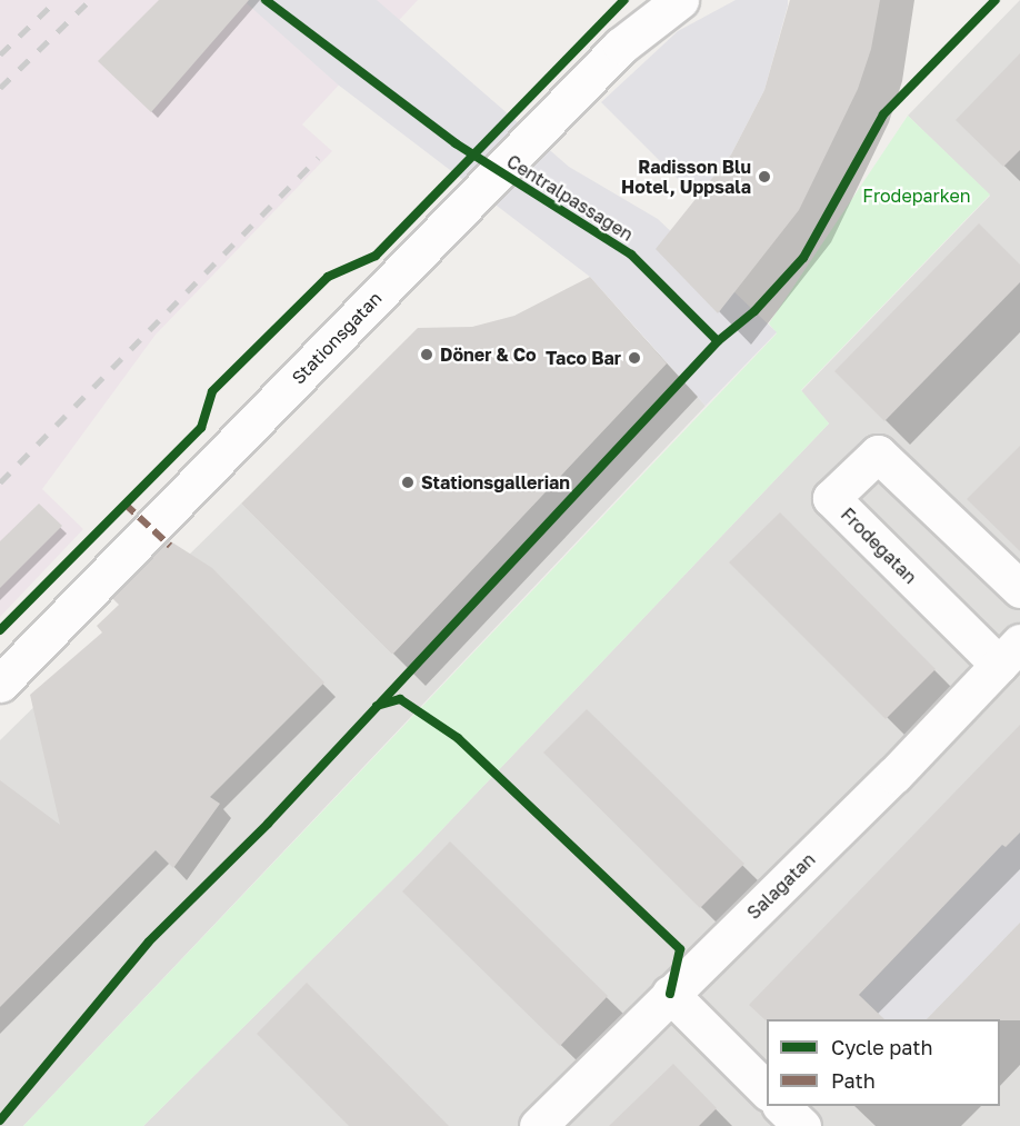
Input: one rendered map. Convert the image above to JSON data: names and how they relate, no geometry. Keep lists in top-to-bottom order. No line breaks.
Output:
{"streets":{"street":["Stationsgatan","Frodegatan","Salagatan"],"cycle path":["Centralpassagen"]},"crossings":[["Frodegatan","Salagatan"]],"parks":["Frodeparken"],"places":["Radisson Blu Hotel, Uppsala","Döner & Co","Taco Bar","Stationsgallerian"],"legend":["Cycle path","Path"]}
